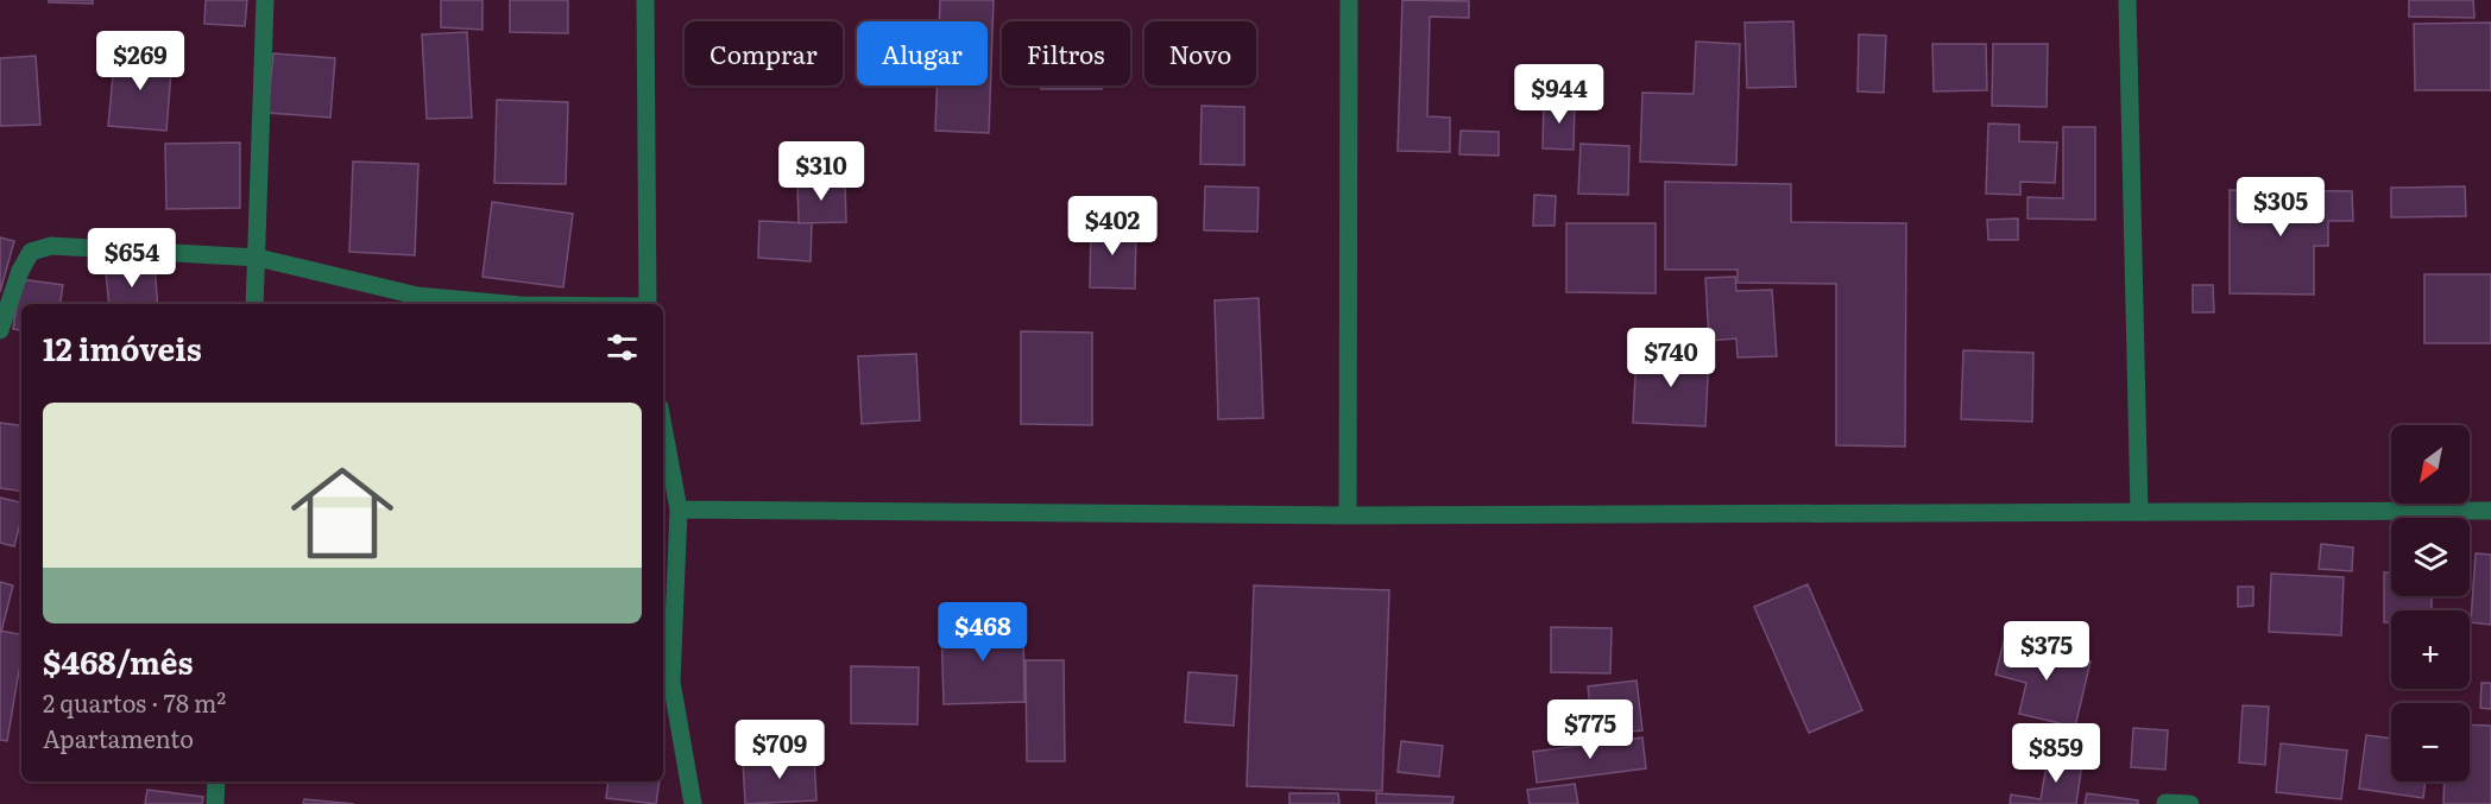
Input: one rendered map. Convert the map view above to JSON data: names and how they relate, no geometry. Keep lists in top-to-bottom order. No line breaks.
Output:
{"north":"bottom left","page":{"chip":["Comprar","Alugar","Filtros","Novo"],"price":["$269","$944","$310","$305","$402","$654","$740","$468","$375","$775","$709","$859"],"heading":"12 imóveis","list":[{"name":"$468/mês","note":"2 quartos · 78 m² · Apartamento"}],"map_buttons":["+","−"]}}
